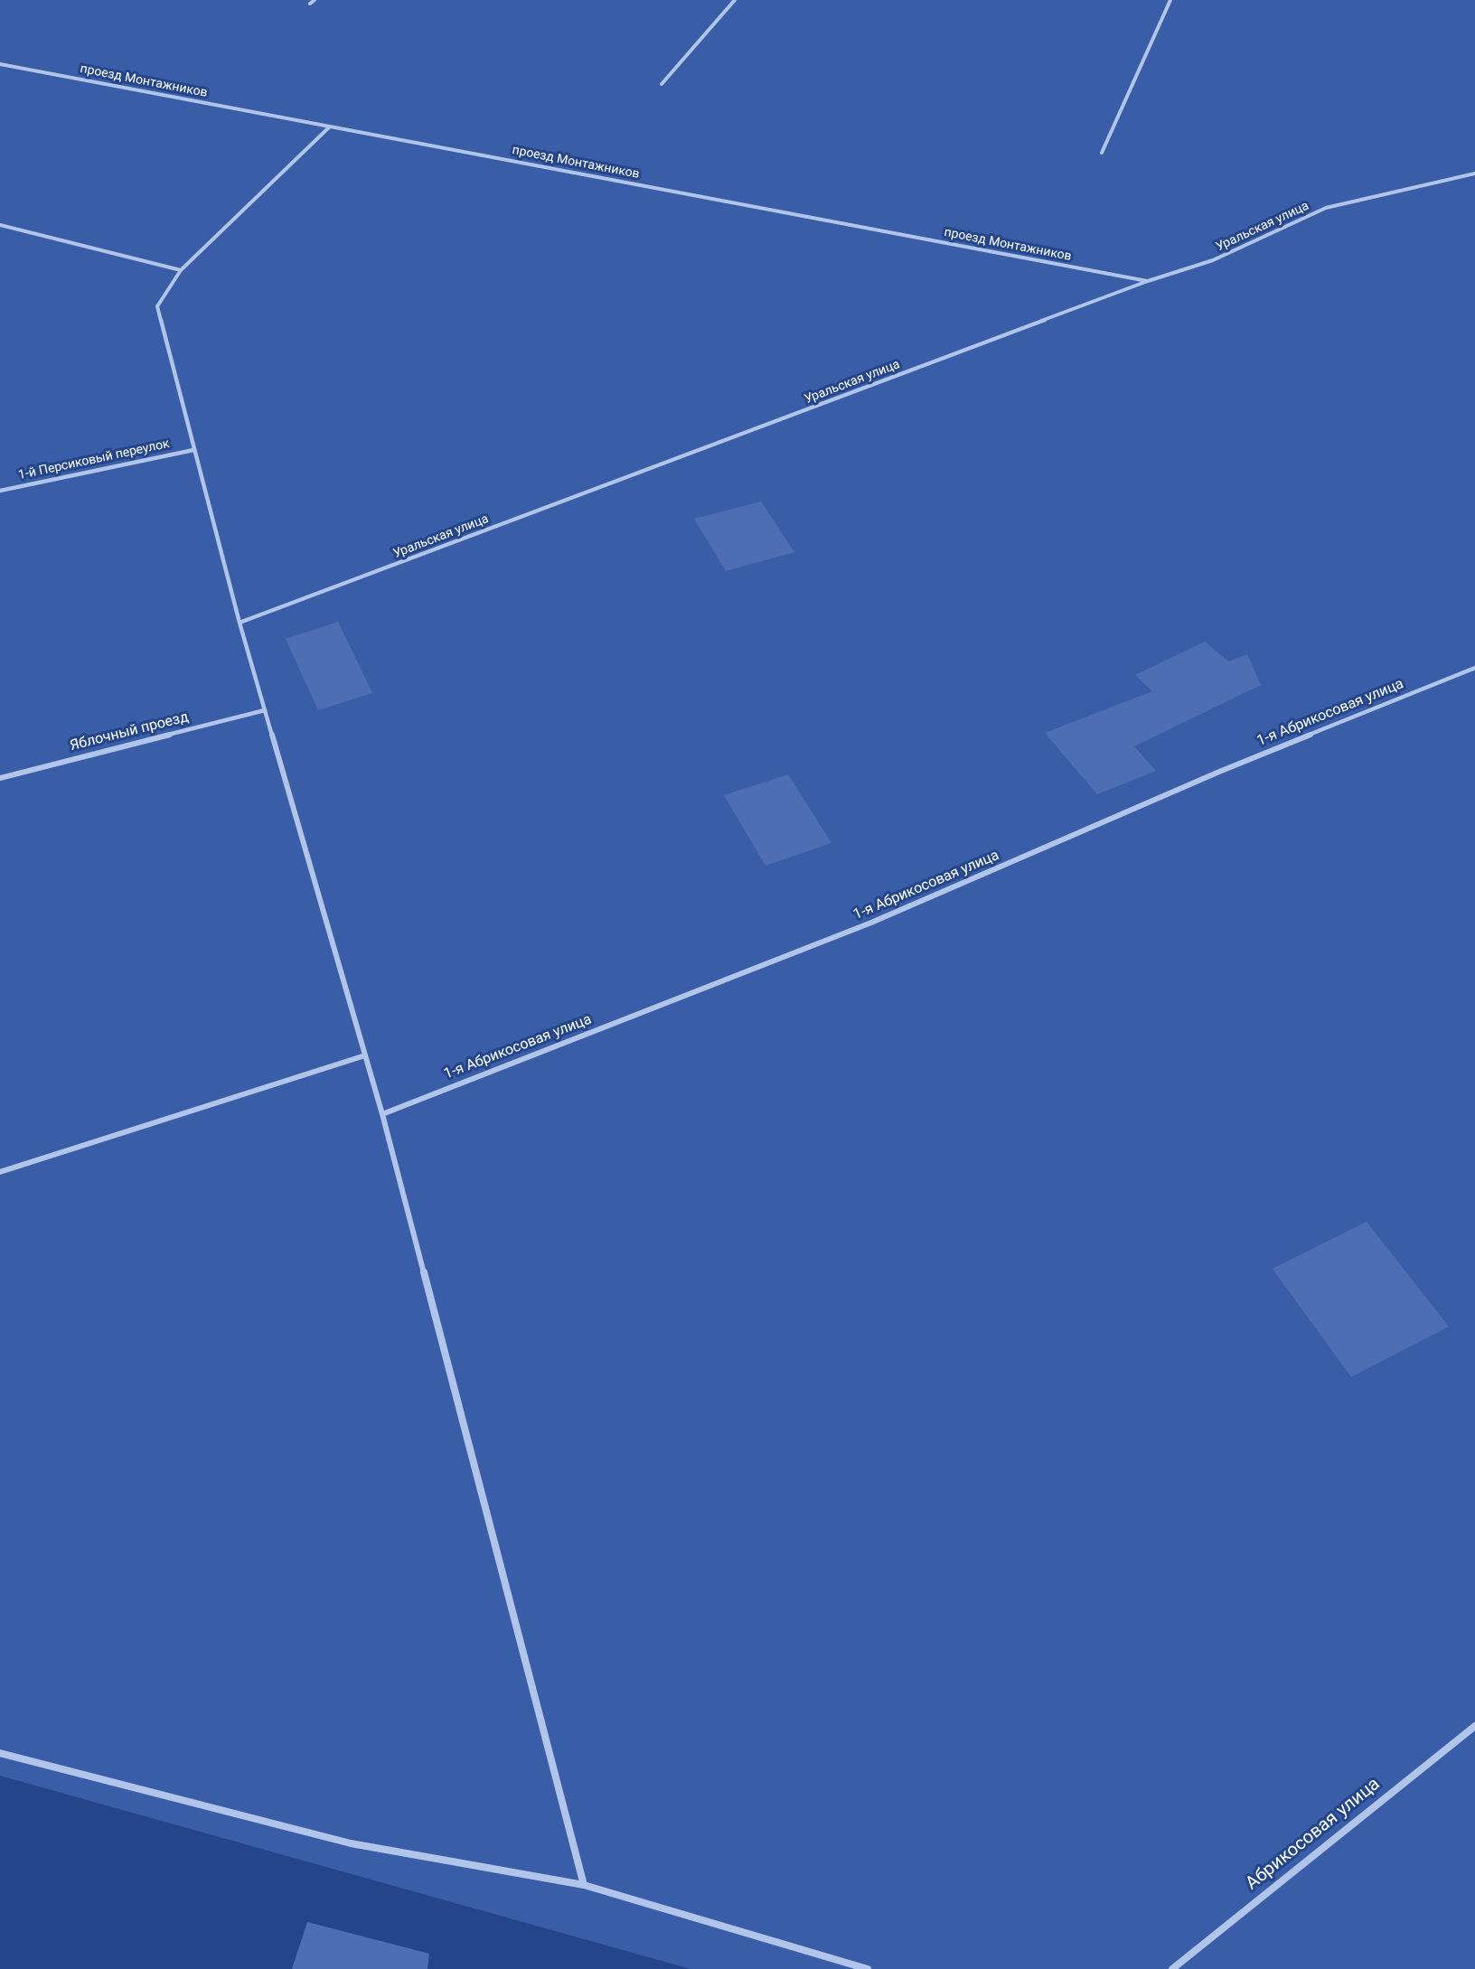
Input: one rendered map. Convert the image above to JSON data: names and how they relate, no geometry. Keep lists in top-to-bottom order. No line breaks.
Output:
{"streets":{"street":["проезд Монтажников","Уральская улица","1-й Персиковый переулок","1-я Абрикосовая улица","Яблочный проезд","Абрикосовая улица"]},"crossings":[["проезд Монтажников","Уральская улица"]]}
